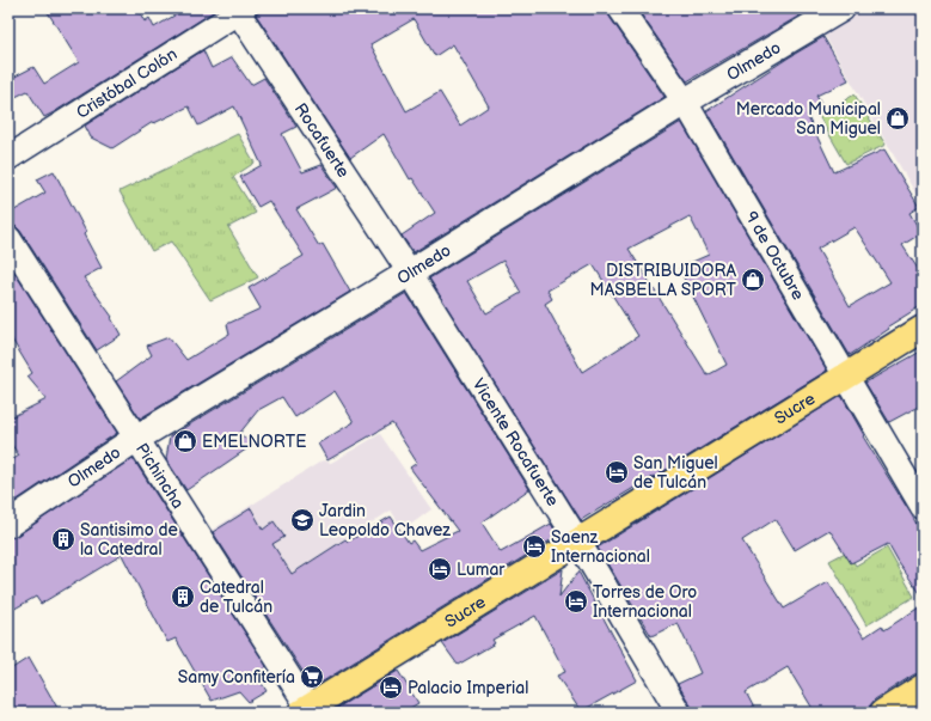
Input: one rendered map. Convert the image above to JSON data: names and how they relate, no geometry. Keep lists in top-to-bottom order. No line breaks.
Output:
{"streets":{"main road":["Sucre"],"street":["Olmedo","Cristóbal Colón","Rocafuerte","9 de Octubre","Vicente Rocafuerte","Pichincha"]},"crossings":[["Olmedo","Rocafuerte"],["Olmedo","9 de Octubre"],["Olmedo","Vicente Rocafuerte"],["Olmedo","Pichincha"],["Cristóbal Colón","Rocafuerte"],["Rocafuerte","Vicente Rocafuerte"],["9 de Octubre","Sucre"],["Sucre","Vicente Rocafuerte"],["Sucre","Pichincha"]],"places":{"shop":["Mercado Municipal San Miguel","DISTRIBUIDORA MASBELLA SPORT","EMELNORTE"],"hotel":["San Miguel de Tulcán","Saenz Internacional","Lumar","Torres de Oro Internacional","Palacio Imperial"],"school or university":["Jardin Leopoldo Chavez"],"building":["Santisimo de la Catedral","Catedral de Tulcán"],"supermarket":["Samy Confitería"]}}
